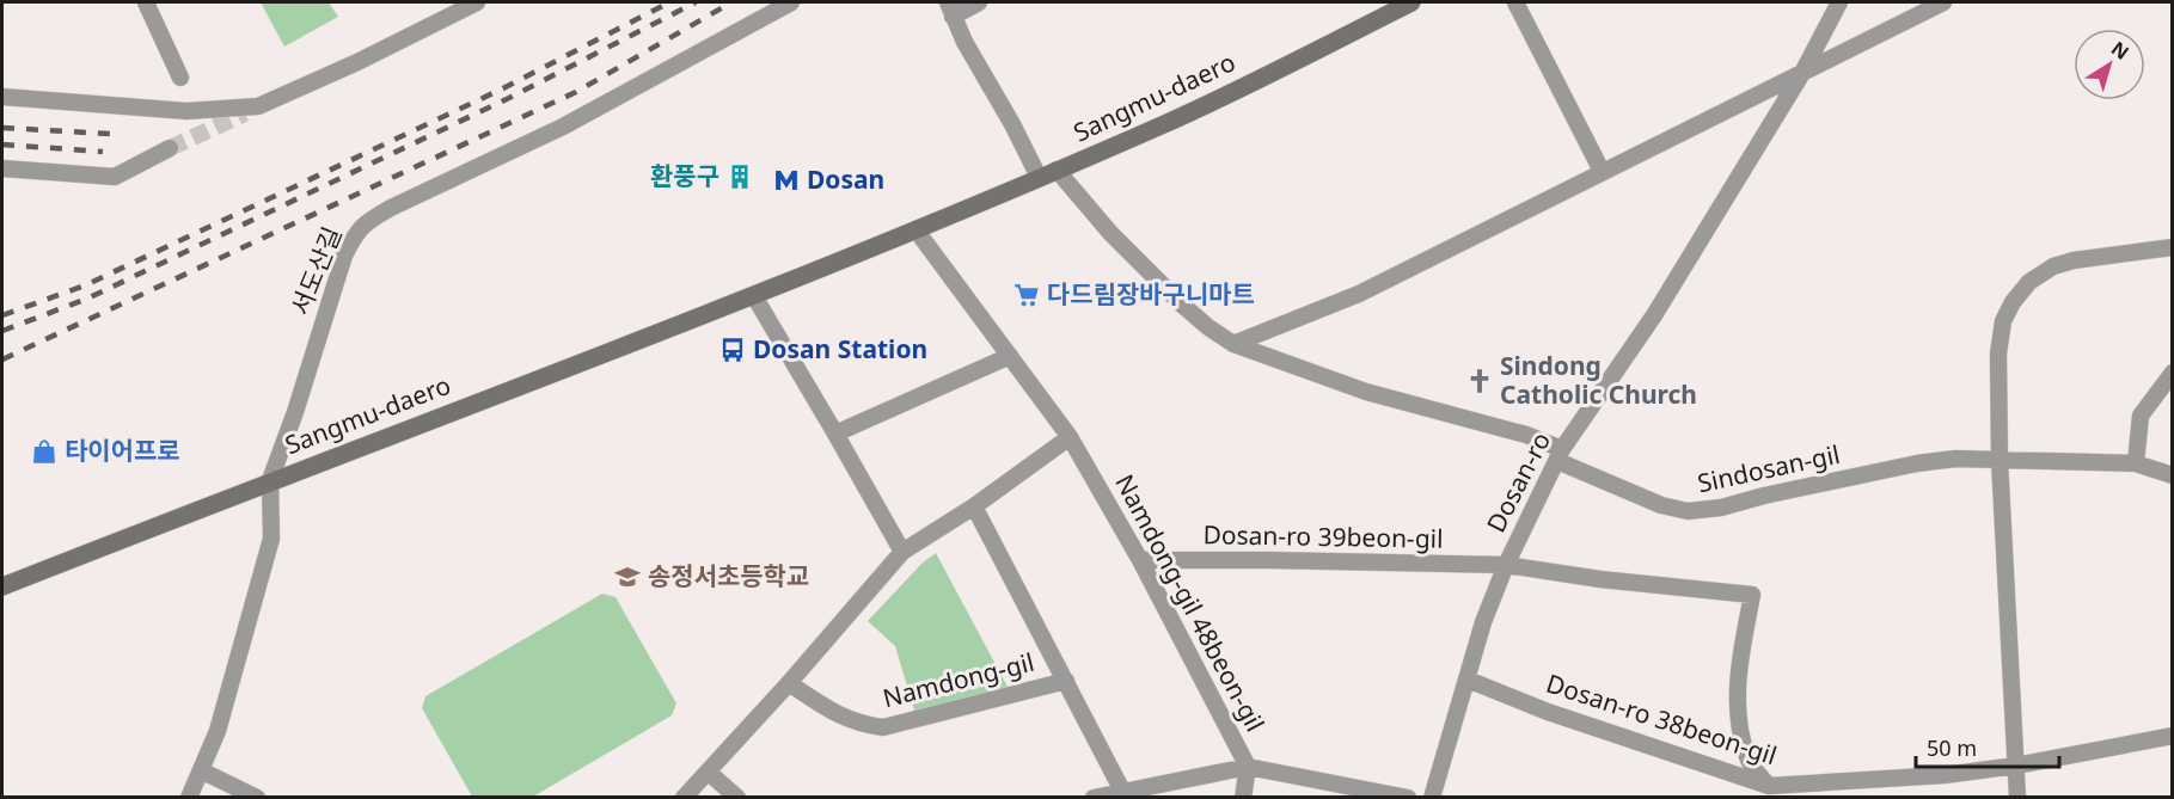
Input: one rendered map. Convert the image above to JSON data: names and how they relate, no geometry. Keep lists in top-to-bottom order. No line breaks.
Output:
{"streets":{"main road":["Sangmu-daero"],"street":["서도산길","Sindosan-gil","Dosan-ro","Dosan-ro 39beon-gil","Namdong-gil 48beon-gil","Namdong-gil","Dosan-ro 38beon-gil"]},"crossings":[["Sangmu-daero","서도산길"],["Sangmu-daero","Sindosan-gil"],["Sindosan-gil","Dosan-ro"],["Dosan-ro","Dosan-ro 39beon-gil"],["Dosan-ro","Dosan-ro 38beon-gil"],["Dosan-ro 39beon-gil","Namdong-gil 48beon-gil"],["Dosan-ro 39beon-gil","Dosan-ro 38beon-gil"]],"places":{"building":["환풍구"],"metro station":["Dosan"],"supermarket":["다드림장바구니마트"],"bus stop":["Dosan Station"],"church":["Sindong Catholic Church"],"shop":["타이어프로"],"school or university":["송정서초등학교"]},"scale_bar":"50 m","north":"top right"}
